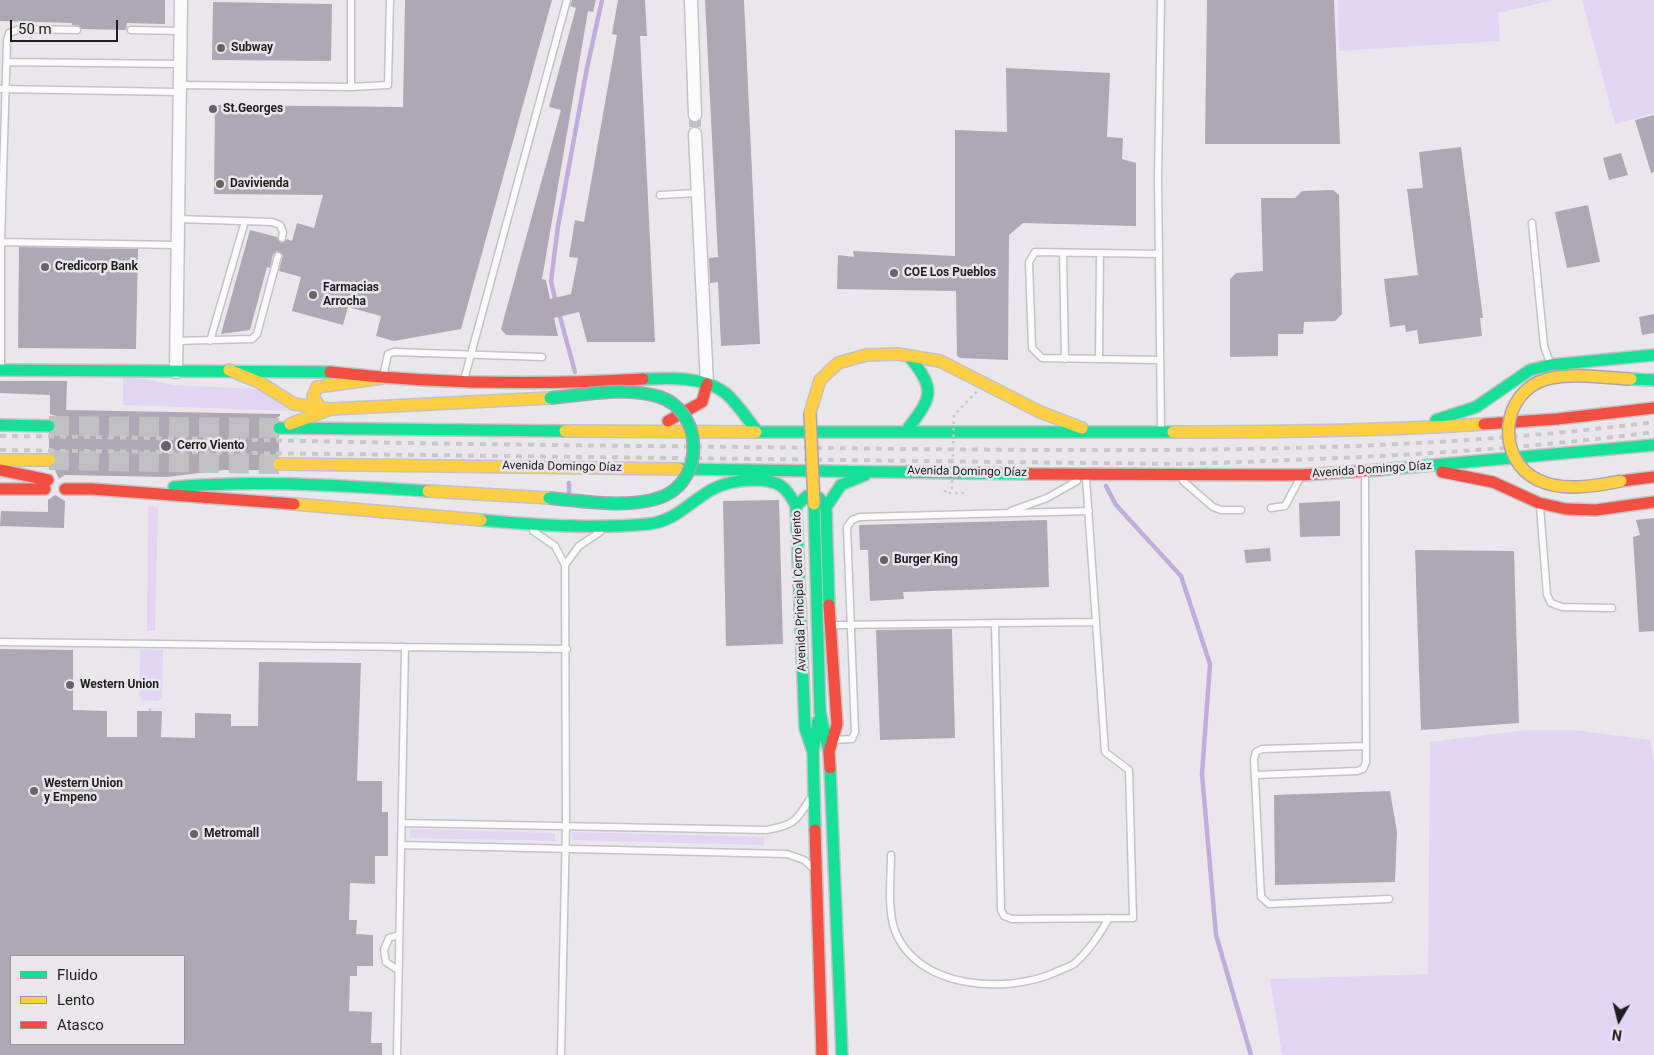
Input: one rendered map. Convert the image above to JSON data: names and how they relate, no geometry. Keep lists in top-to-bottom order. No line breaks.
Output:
{"streets":{"main road":["Avenida Domingo Díaz","Avenida Principal Cerro Viento"]},"places":["Subway","St.Georges","Davivienda","Credicorp Bank","COE Los Pueblos","Farmacias Arrocha","Cerro Viento","Burger King","Western Union","Western Union y Empeno","Metromall"],"legend":["Fluido","Lento","Atasco"],"scale_bar":"50 m","north":"bottom"}
